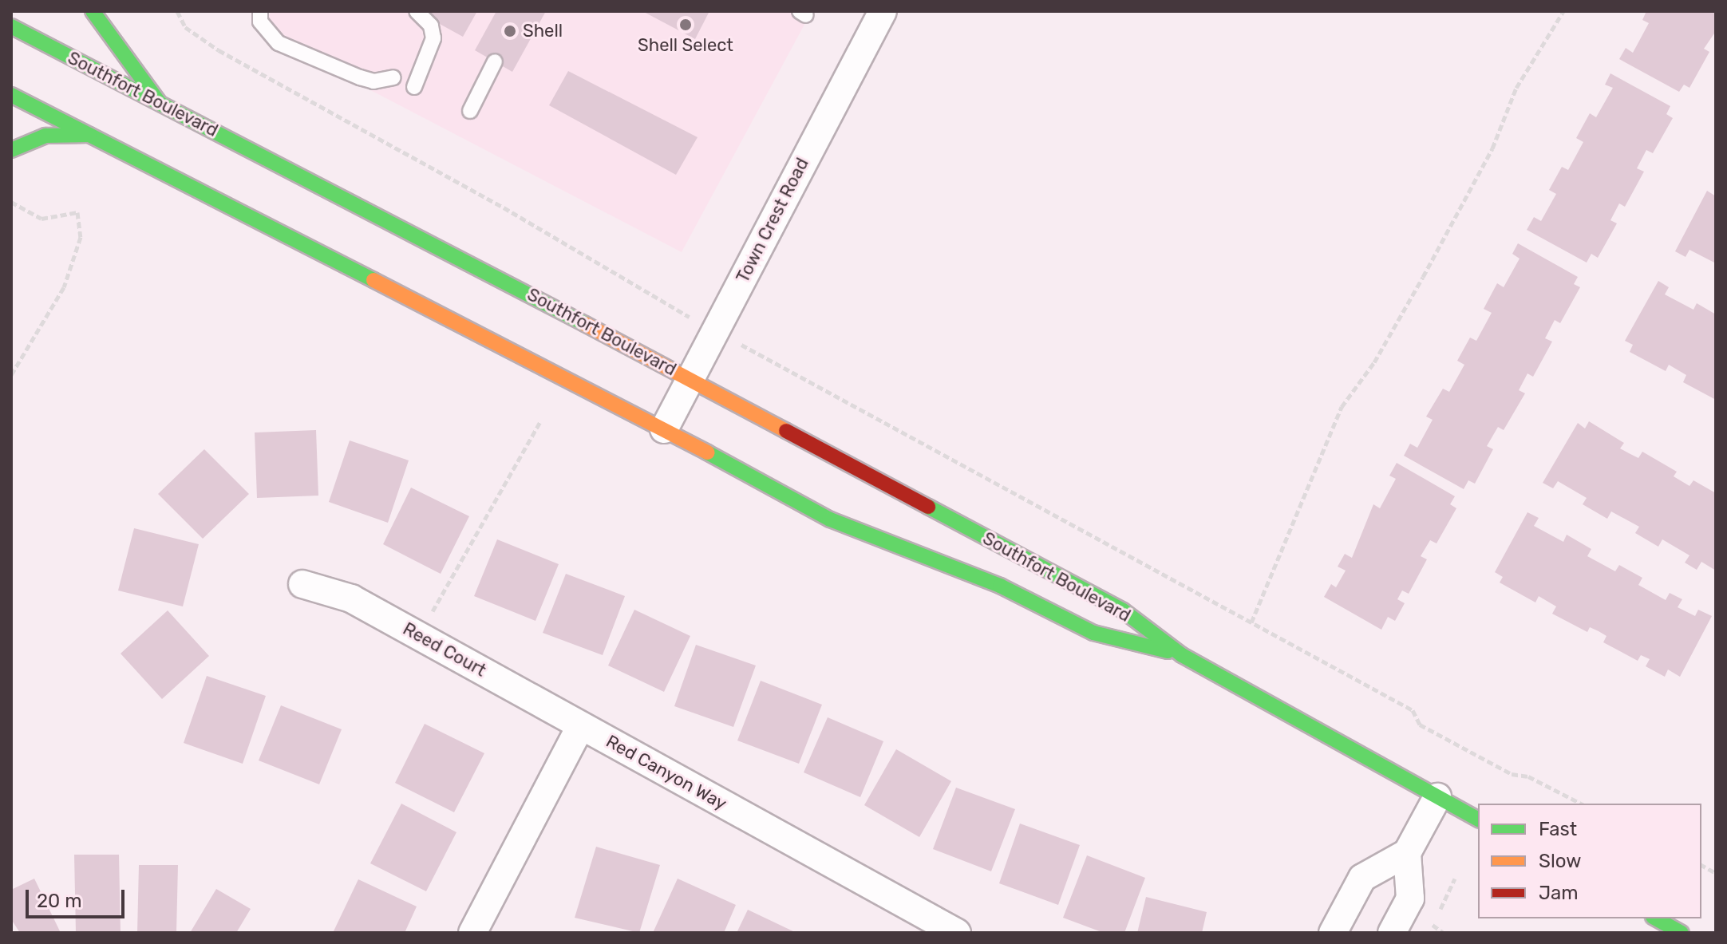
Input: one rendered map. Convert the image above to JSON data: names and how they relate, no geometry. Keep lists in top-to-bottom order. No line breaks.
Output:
{"streets":{"street":["Southfort Boulevard","Town Crest Road","Reed Court","Red Canyon Way"]},"crossings":[["Southfort Boulevard","Town Crest Road"],["Reed Court","Red Canyon Way"]],"places":["Shell Select","Shell"],"legend":["Fast","Slow","Jam"],"scale_bar":"20 m"}
